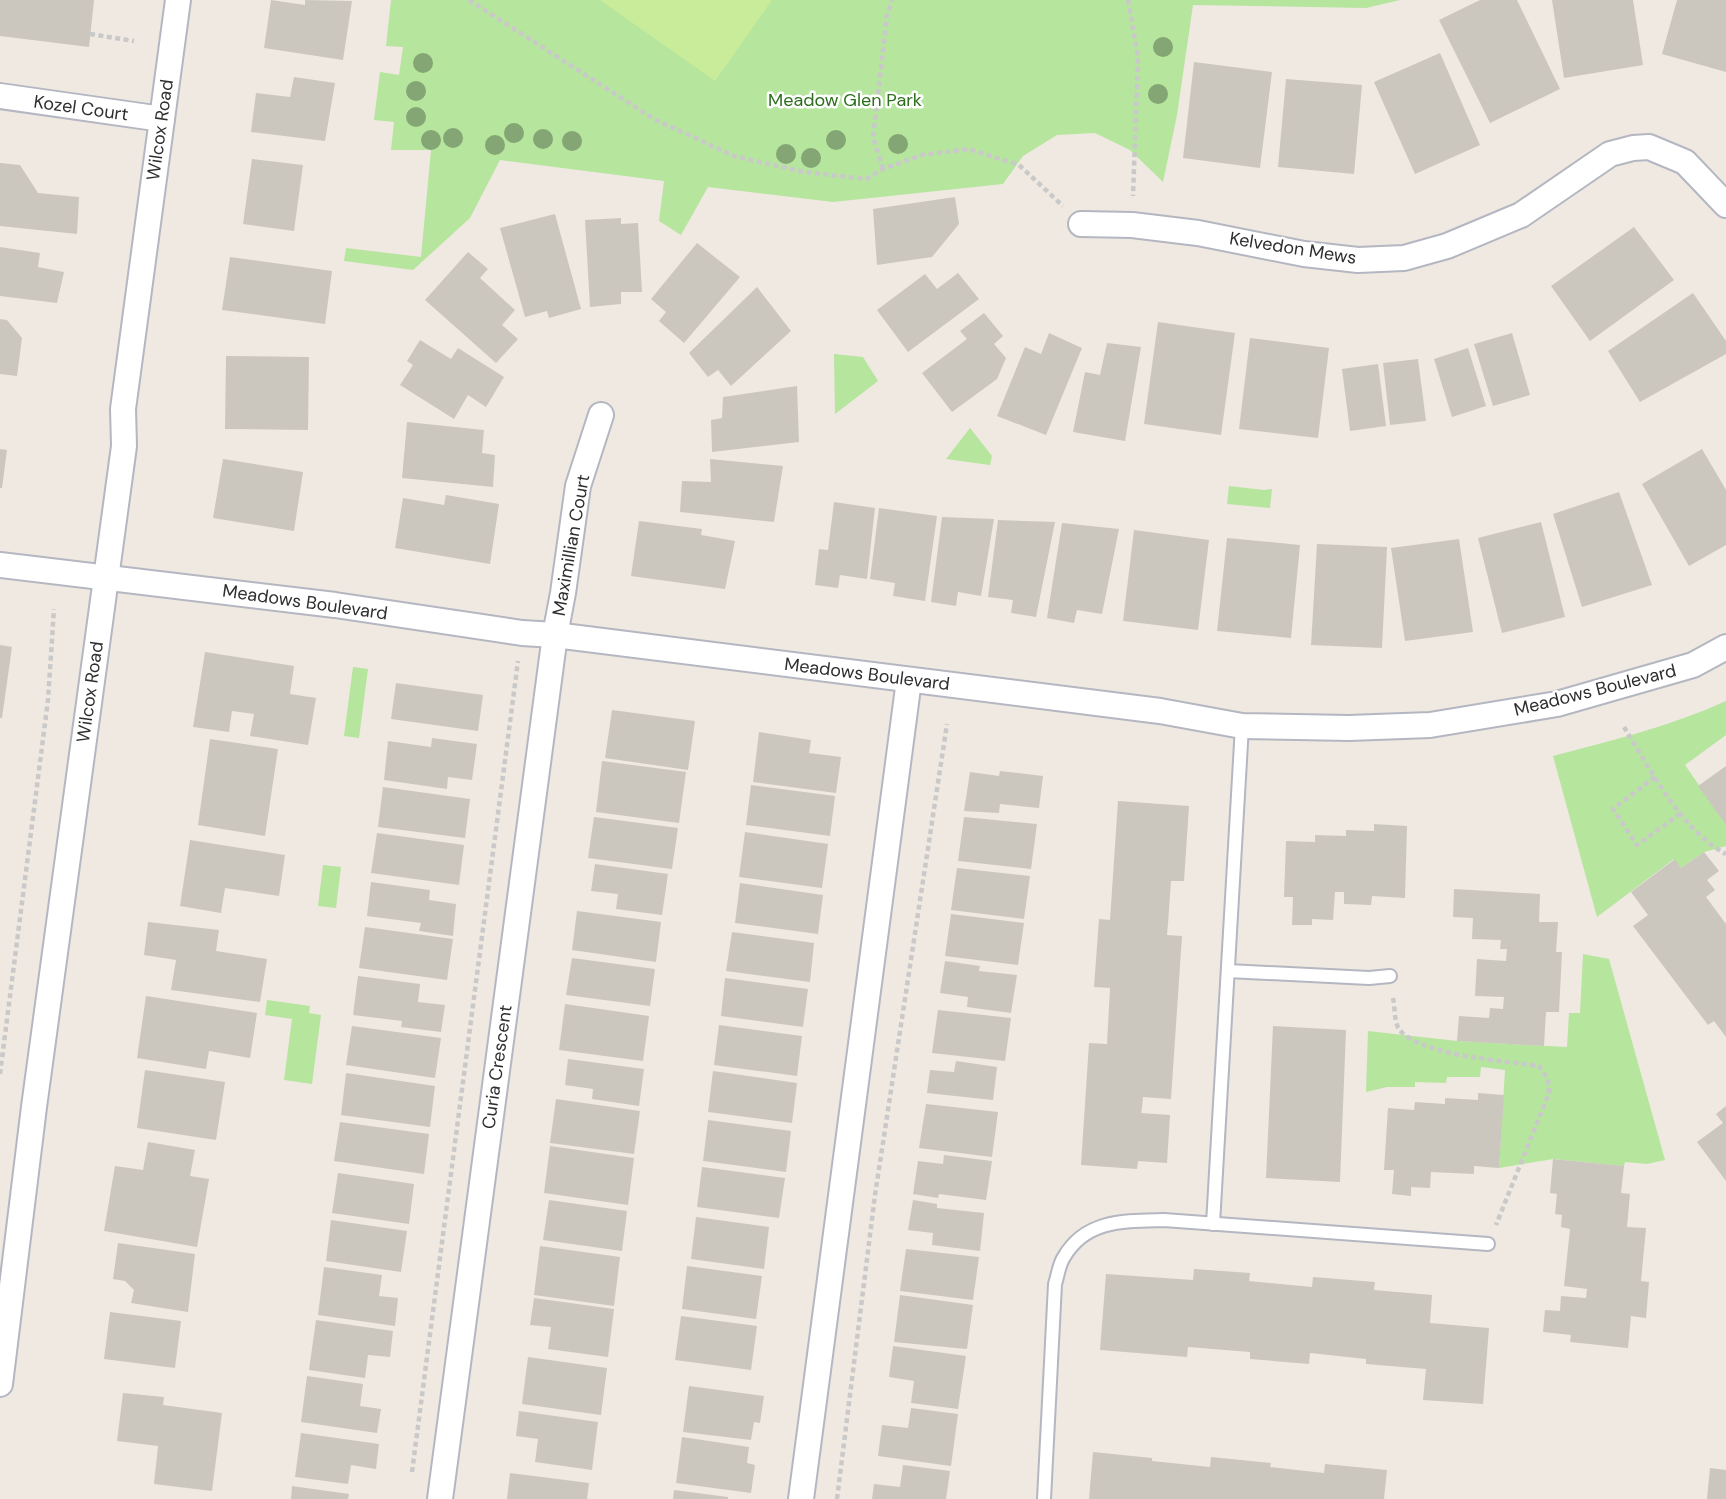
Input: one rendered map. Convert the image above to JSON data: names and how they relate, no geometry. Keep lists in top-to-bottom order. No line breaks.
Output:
{"streets":{"street":["Kozel Court","Wilcox Road","Kelvedon Mews","Maximillian Court","Meadows Boulevard","Curia Crescent"]},"crossings":[["Kozel Court","Wilcox Road"],["Wilcox Road","Meadows Boulevard"],["Maximillian Court","Meadows Boulevard"],["Maximillian Court","Curia Crescent"],["Meadows Boulevard","Curia Crescent"]],"parks":["Meadow Glen Park"]}
